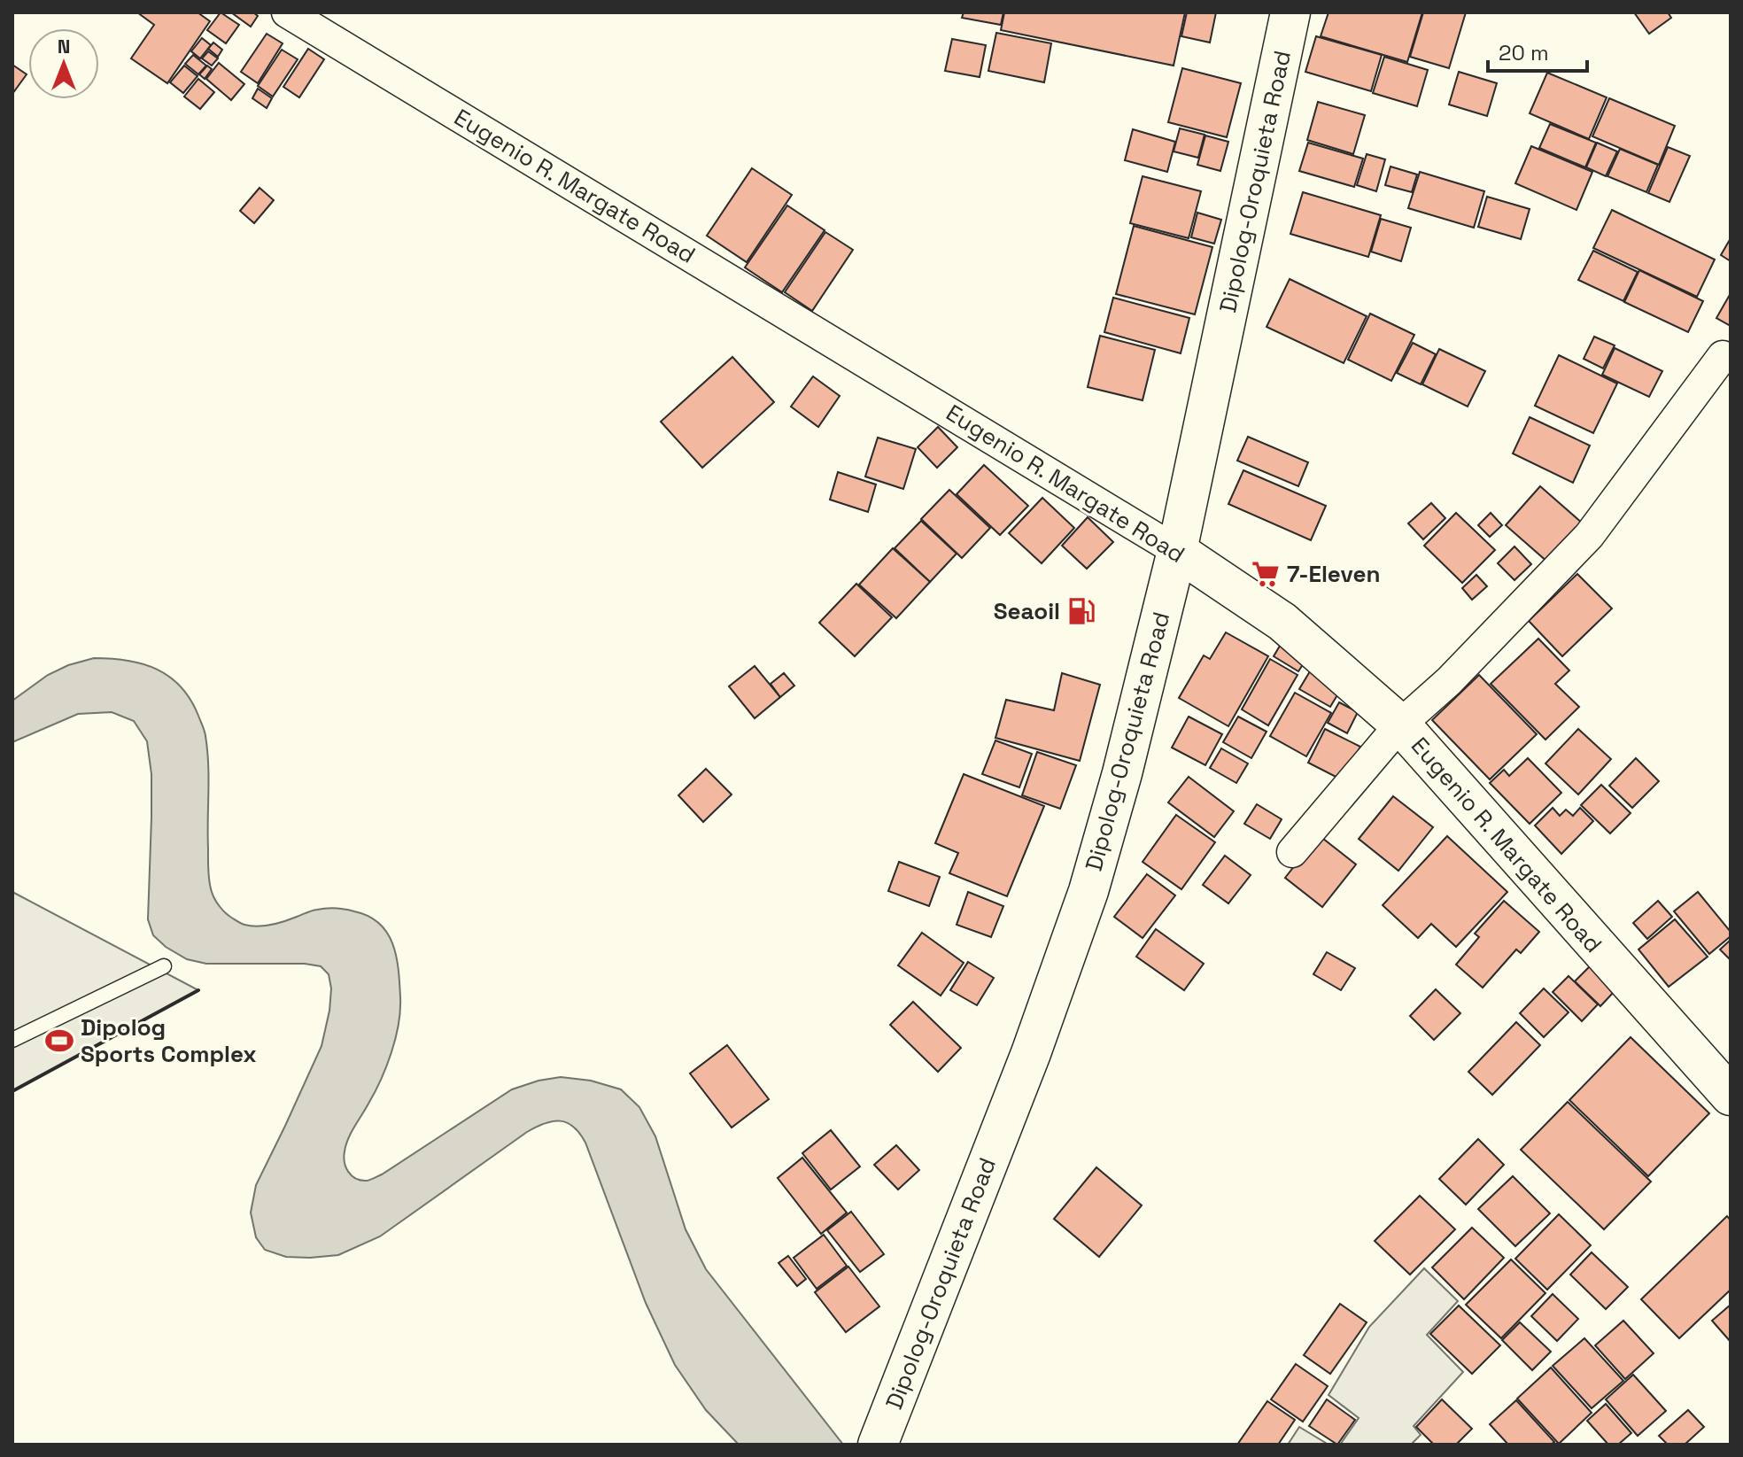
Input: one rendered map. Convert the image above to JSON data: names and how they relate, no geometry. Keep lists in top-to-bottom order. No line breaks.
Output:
{"streets":{"main road":["Dipolog-Oroquieta Road","Eugenio R. Margate Road"]},"crossings":[["Dipolog-Oroquieta Road","Eugenio R. Margate Road"]],"places":{"supermarket":["7-Eleven"],"fuel station":["Seaoil"],"sports":["Dipolog Sports Complex"]},"scale_bar":"20 m","north":"top"}
